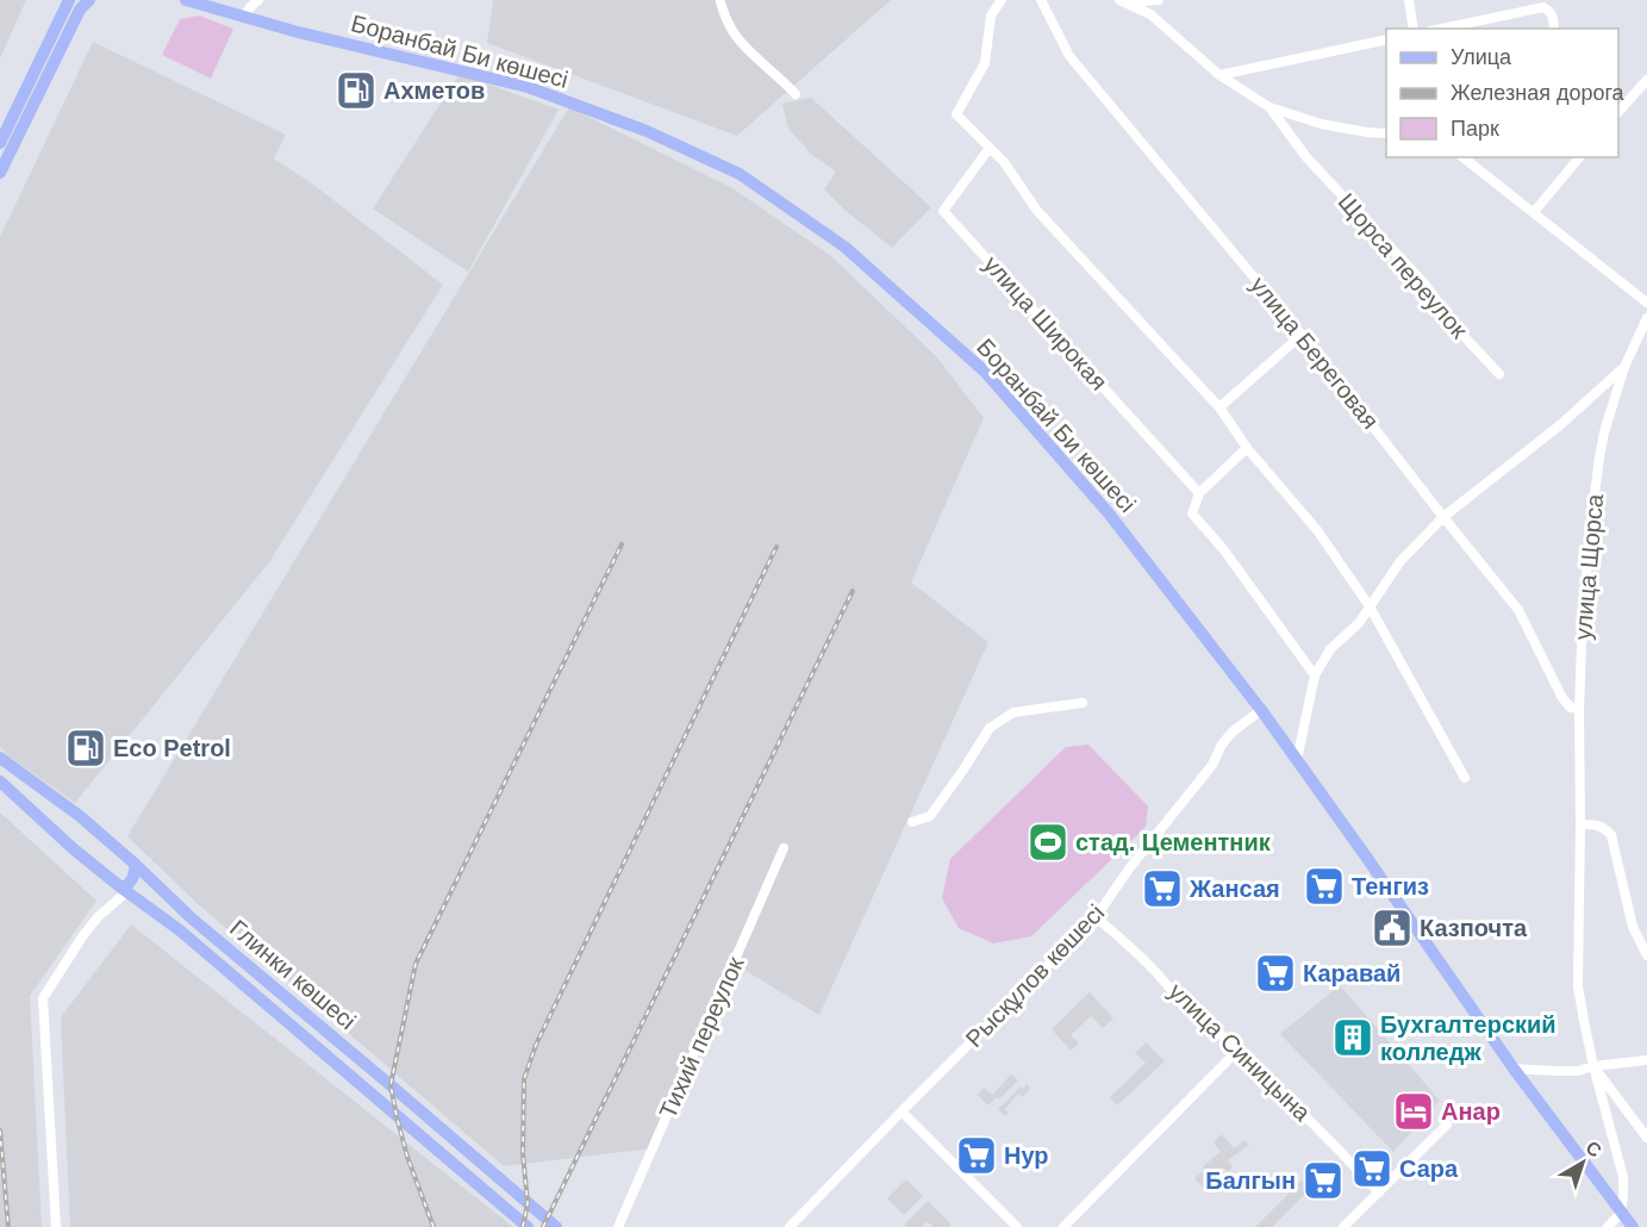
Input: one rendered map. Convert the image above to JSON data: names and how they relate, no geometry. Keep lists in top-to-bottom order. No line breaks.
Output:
{"streets":{"main road":["Боранбай Би көшесі","Глинки көшесі"],"street":["Щорса переулок","улица Широкая","улица Береговая","улица Щорса","Рысқұлов көшесі","Тихий переулок","улица Синицына"]},"crossings":[["Боранбай Би көшесі","улица Щорса"],["Боранбай Би көшесі","Рысқұлов көшесі"],["улица Береговая","улица Щорса"],["Рысқұлов көшесі","улица Синицына"]],"places":{"fuel station":["Ахметов","Eco Petrol"],"sports":["стад. Цементник"],"supermarket":["Тенгиз","Жансая","Каравай","Нур","Сара","Балгын"],"public building":["Казпочта"],"building":["Бухгалтерский колледж"],"hotel":["Анар"]},"legend":["Улица","Железная дорога","Парк"],"north":"top right"}
